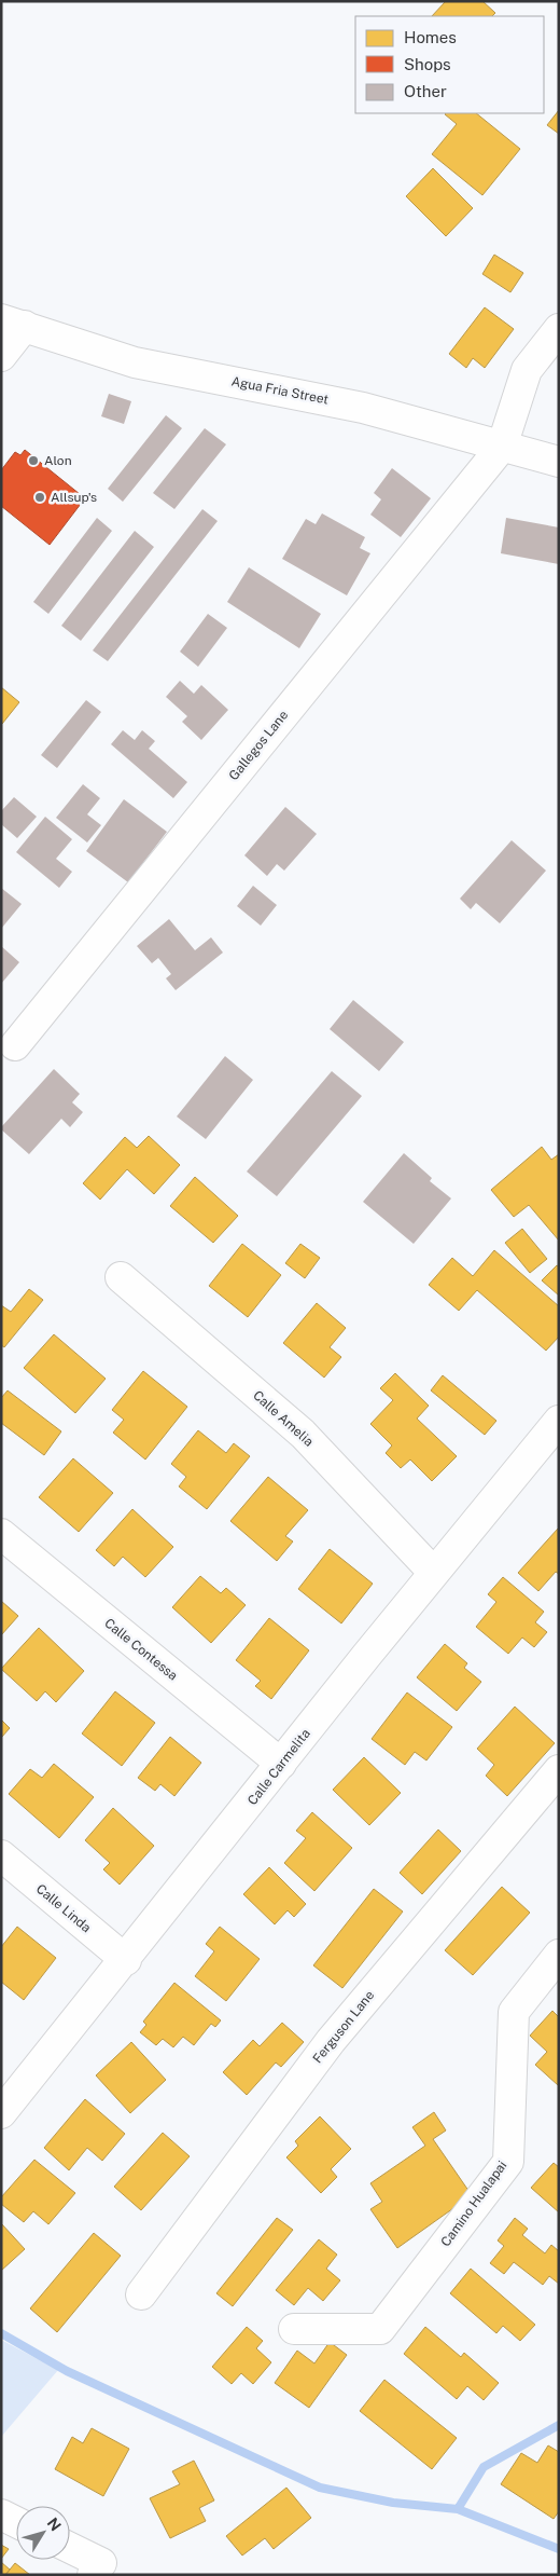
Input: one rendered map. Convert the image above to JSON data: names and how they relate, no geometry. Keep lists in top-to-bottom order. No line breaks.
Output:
{"streets":{"street":["Agua Fria Street","Gallegos Lane","Calle Amelia","Calle Contessa","Calle Carmelita","Calle Linda","Ferguson Lane","Camino Hualapai"]},"crossings":[["Agua Fria Street","Gallegos Lane"],["Calle Amelia","Calle Carmelita"],["Calle Contessa","Calle Carmelita"],["Calle Carmelita","Calle Linda"]],"places":["Alon","Allsup's"],"legend":["Homes","Shops","Other"],"north":"top right"}
